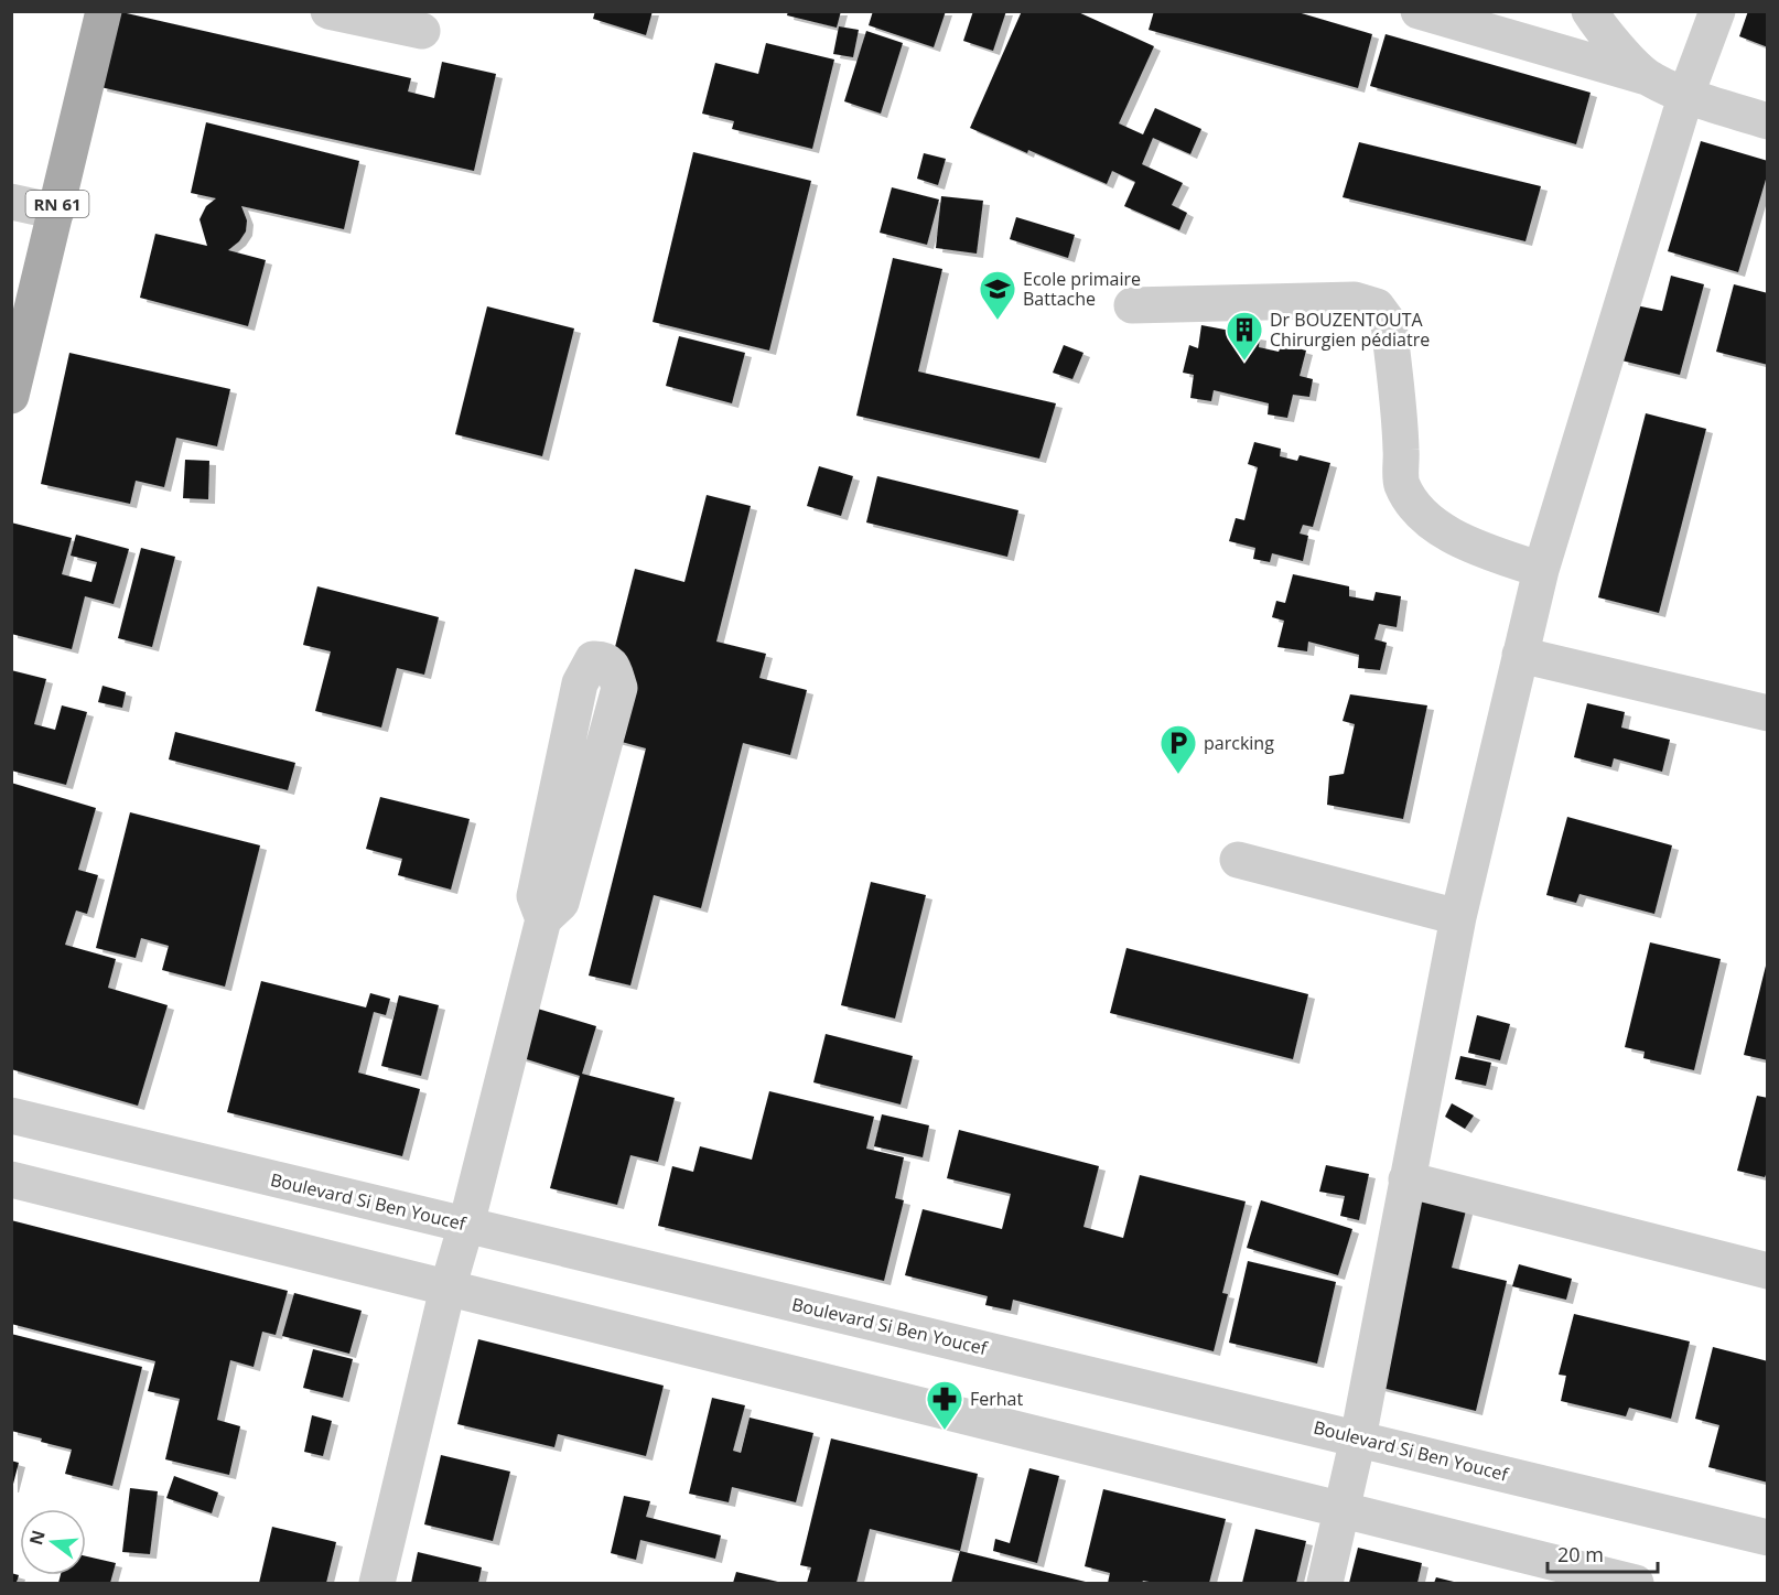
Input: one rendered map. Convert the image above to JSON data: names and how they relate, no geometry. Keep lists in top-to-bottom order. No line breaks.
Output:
{"streets":{"main road":["RN 61"],"street":["Boulevard Si Ben Youcef"]},"places":{"school or university":["Ecole primaire Battache"],"building":["Dr BOUZENTOUTA Chirurgien pédiatre"],"parking":["parcking"],"pharmacy":["Ferhat"]},"scale_bar":"20 m","north":"left"}
